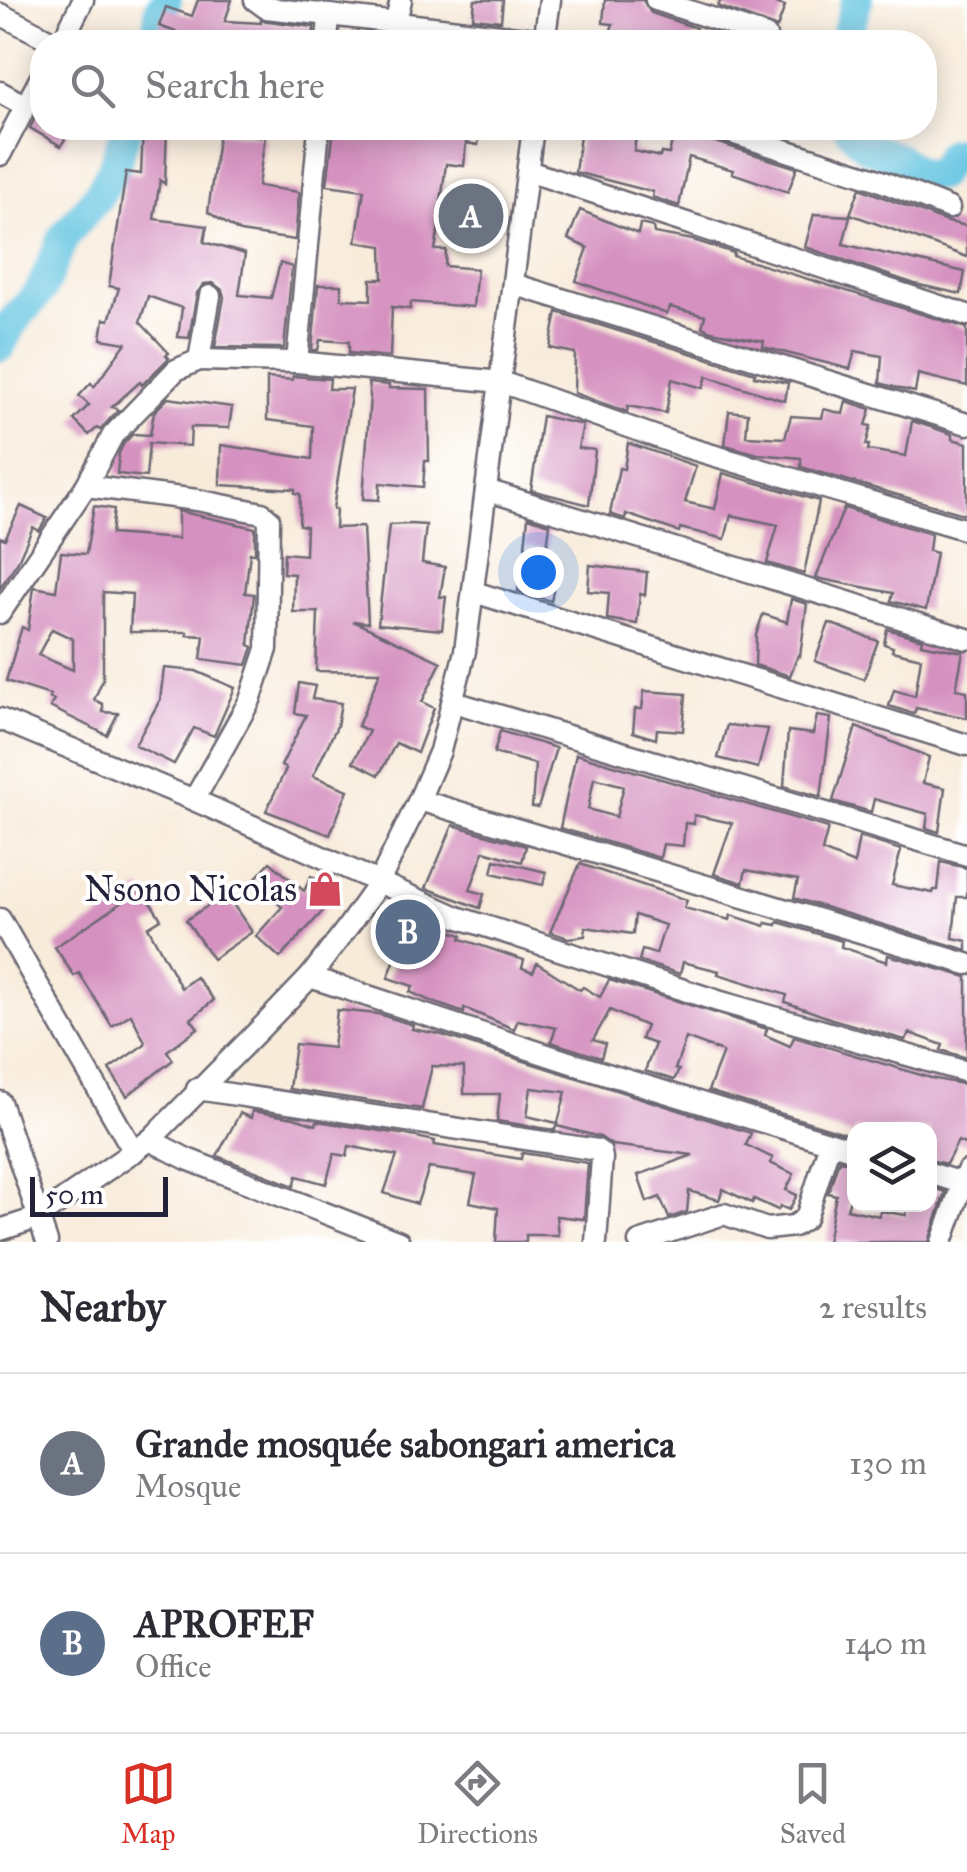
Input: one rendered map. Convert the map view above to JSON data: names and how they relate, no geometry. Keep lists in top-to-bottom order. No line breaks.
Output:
{"places":{"shop":["Nsono Nicolas"]},"scale_bar":"50 m","page":{"search":"Search here","pins":["A","B"],"scale":"50 m","heading":["Nearby","2 results"],"list":[{"mark":"A","name":"Grande mosquée sabongari america","note":"Mosque","value":"130 m"},{"mark":"B","name":"APROFEF","note":"Office","value":"140 m"}],"nav":["Map","Directions","Saved"]}}
